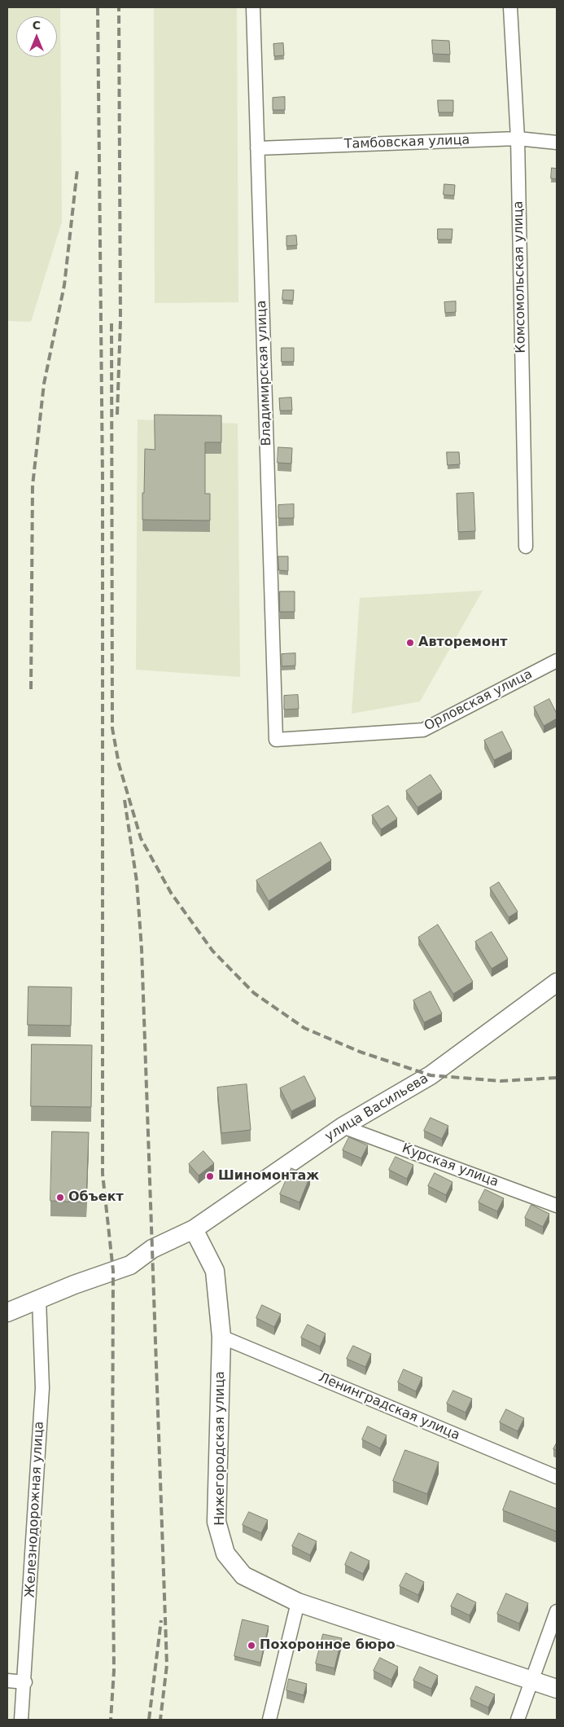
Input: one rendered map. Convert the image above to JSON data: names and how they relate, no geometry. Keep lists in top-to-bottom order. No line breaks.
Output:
{"streets":{"main road":["улица Васильева","Нижегородская улица"],"street":["Тамбовская улица","Комсомольская улица","Владимирская улица","Орловская улица","Курская улица","Ленинградская улица","Железнодорожная улица"]},"crossings":[["Тамбовская улица","Комсомольская улица"],["Тамбовская улица","Владимирская улица"],["Владимирская улица","Орловская улица"],["улица Васильева","Курская улица"],["улица Васильева","Нижегородская улица"],["улица Васильева","Железнодорожная улица"],["Ленинградская улица","Нижегородская улица"]],"places":["Авторемонт","Шиномонтаж","Объект","Похоронное бюро"],"north":"top"}
